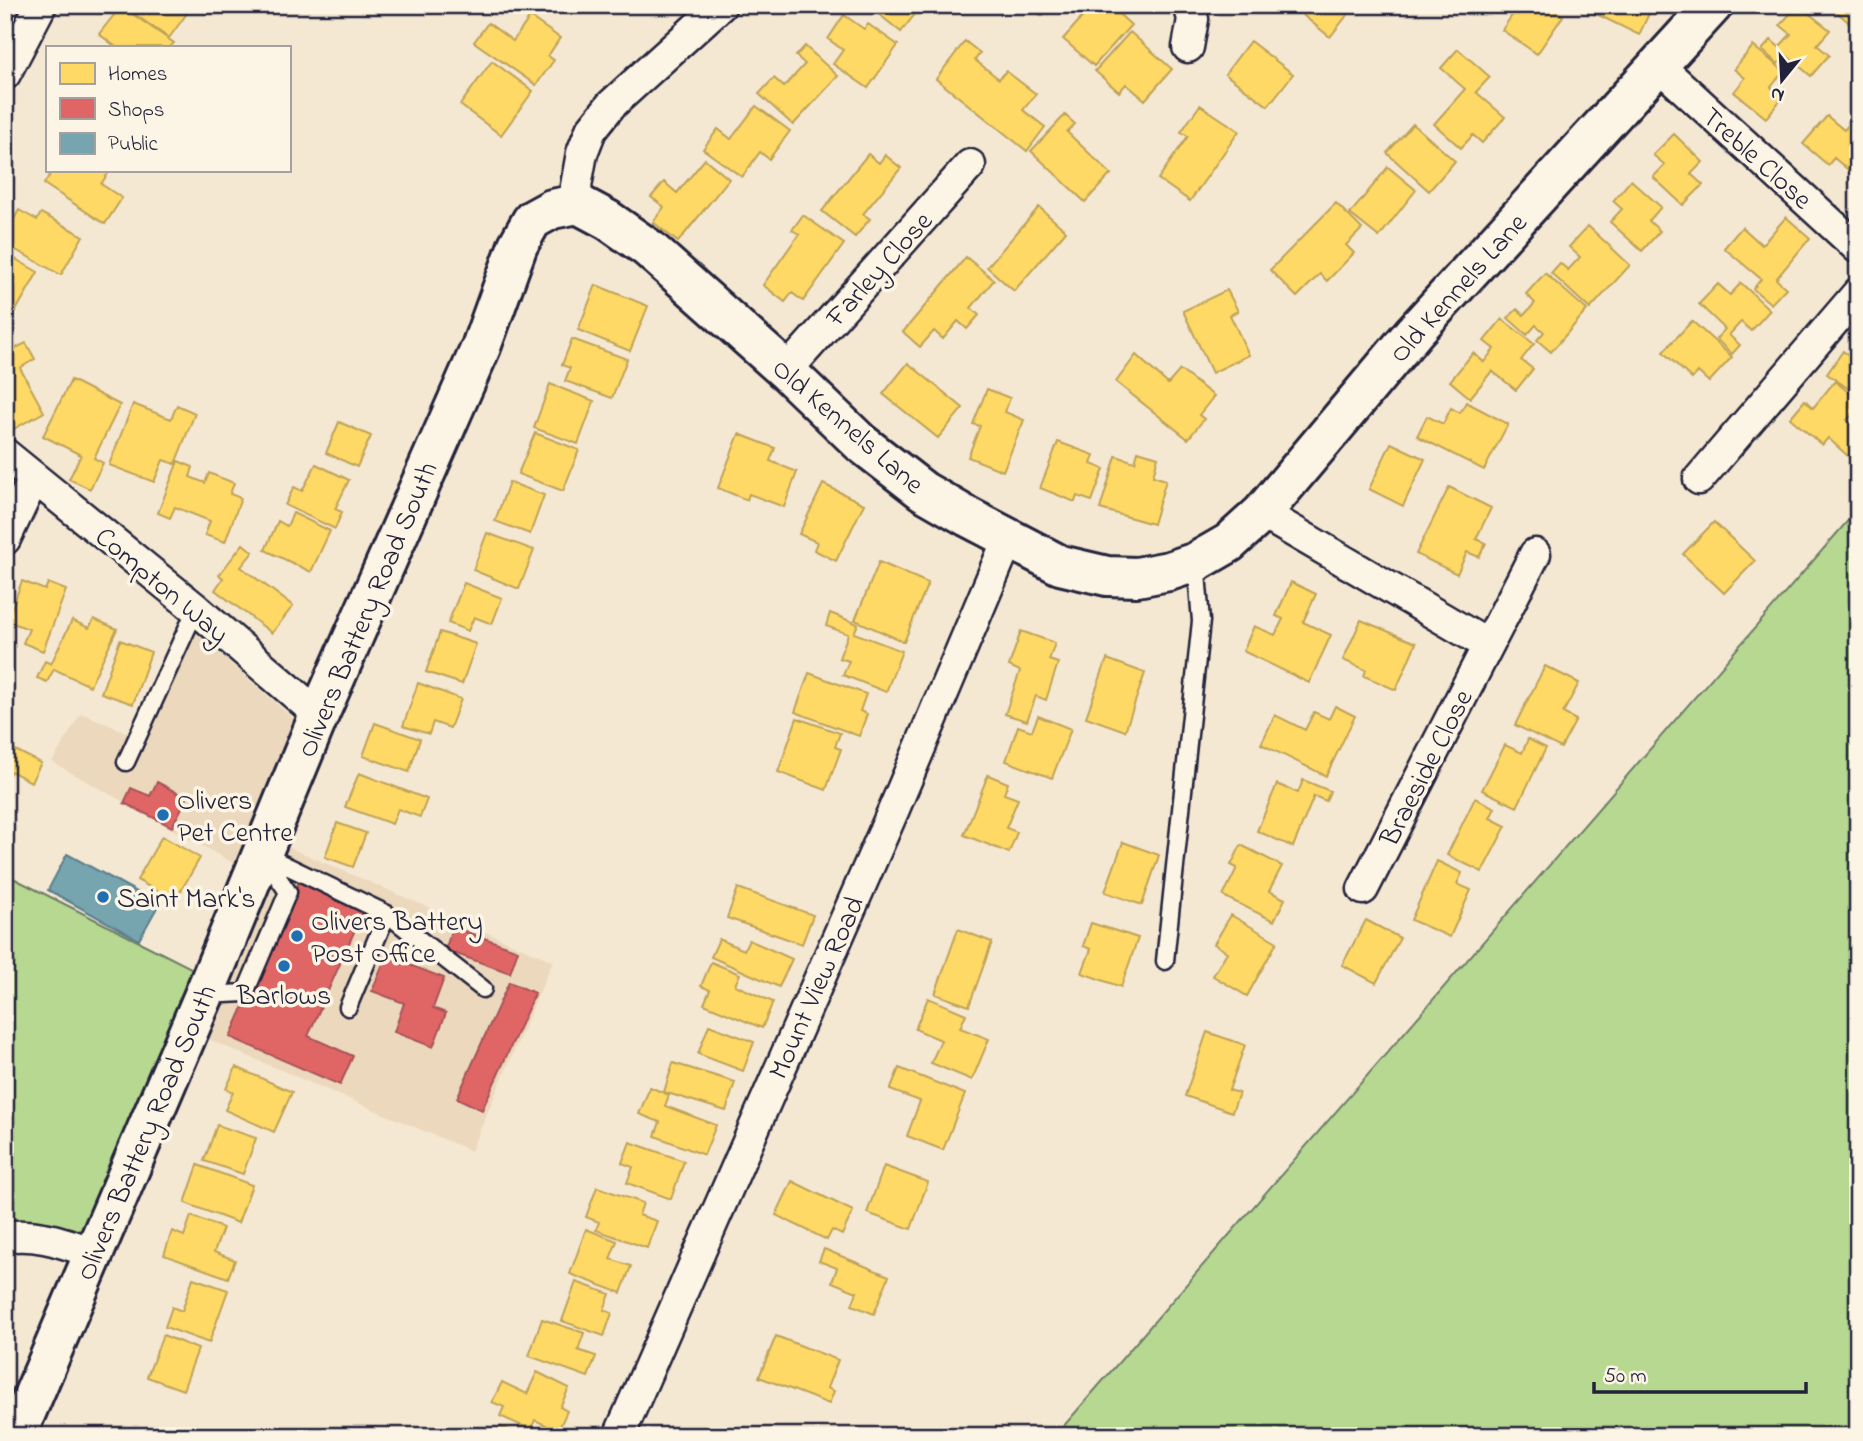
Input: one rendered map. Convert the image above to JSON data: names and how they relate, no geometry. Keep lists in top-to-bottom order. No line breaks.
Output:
{"streets":{"street":["Treble Close","Farley Close","Old Kennels Lane","Compton Way","Olivers Battery Road South","Braeside Close","Mount View Road"]},"crossings":[["Treble Close","Old Kennels Lane"],["Farley Close","Old Kennels Lane"],["Old Kennels Lane","Olivers Battery Road South"],["Old Kennels Lane","Mount View Road"],["Compton Way","Olivers Battery Road South"]],"places":["Olivers Pet Centre","Saint Mark's","Olivers Battery Post Office","Barlows"],"legend":["Homes","Shops","Public"],"scale_bar":"50 m","north":"bottom"}
